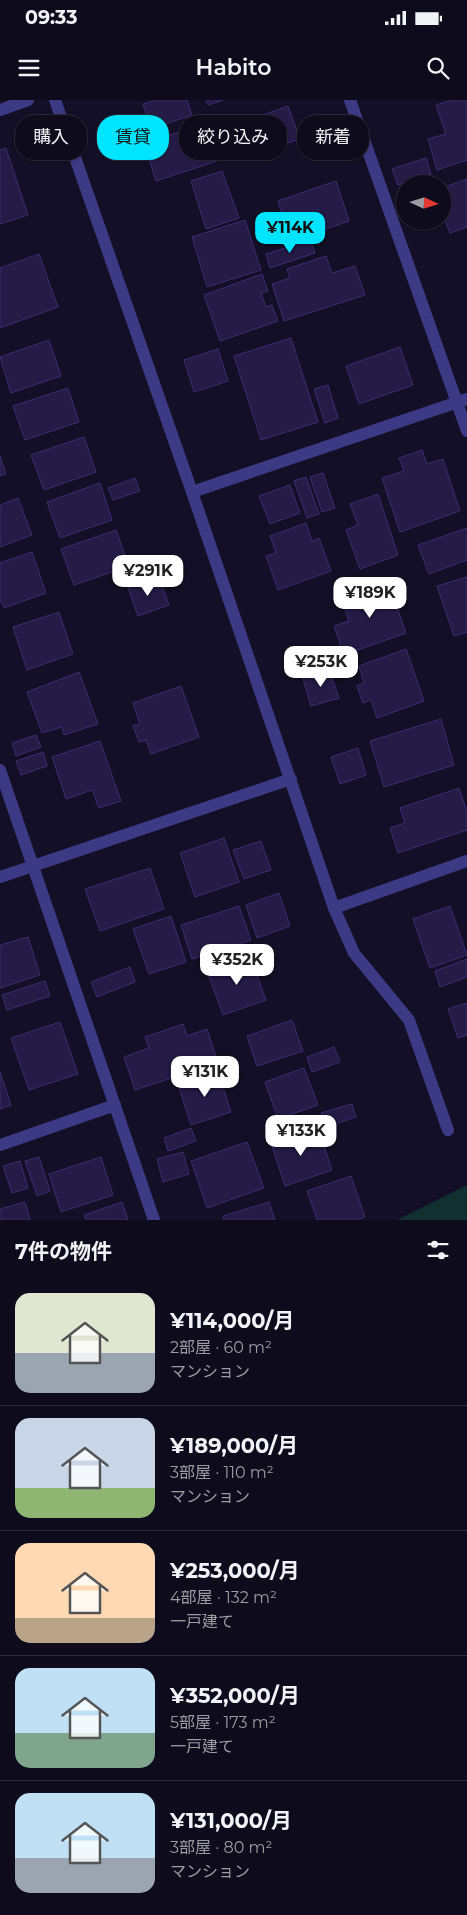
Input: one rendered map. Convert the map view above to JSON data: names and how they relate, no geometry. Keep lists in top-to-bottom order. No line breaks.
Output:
{"north":"right","page":{"status":"09:33","header":"Habito","chip":["購入","賃貸","絞り込み","新着"],"price":["¥114K","¥291K","¥189K","¥253K","¥352K","¥131K","¥133K"],"heading":"7件の物件","list":[{"name":"¥114,000/月","note":"2部屋 · 60 m² · マンション"},{"name":"¥189,000/月","note":"3部屋 · 110 m² · マンション"},{"name":"¥253,000/月","note":"4部屋 · 132 m² · 一戸建て"},{"name":"¥352,000/月","note":"5部屋 · 173 m² · 一戸建て"},{"name":"¥131,000/月","note":"3部屋 · 80 m² · マンション"}]}}
